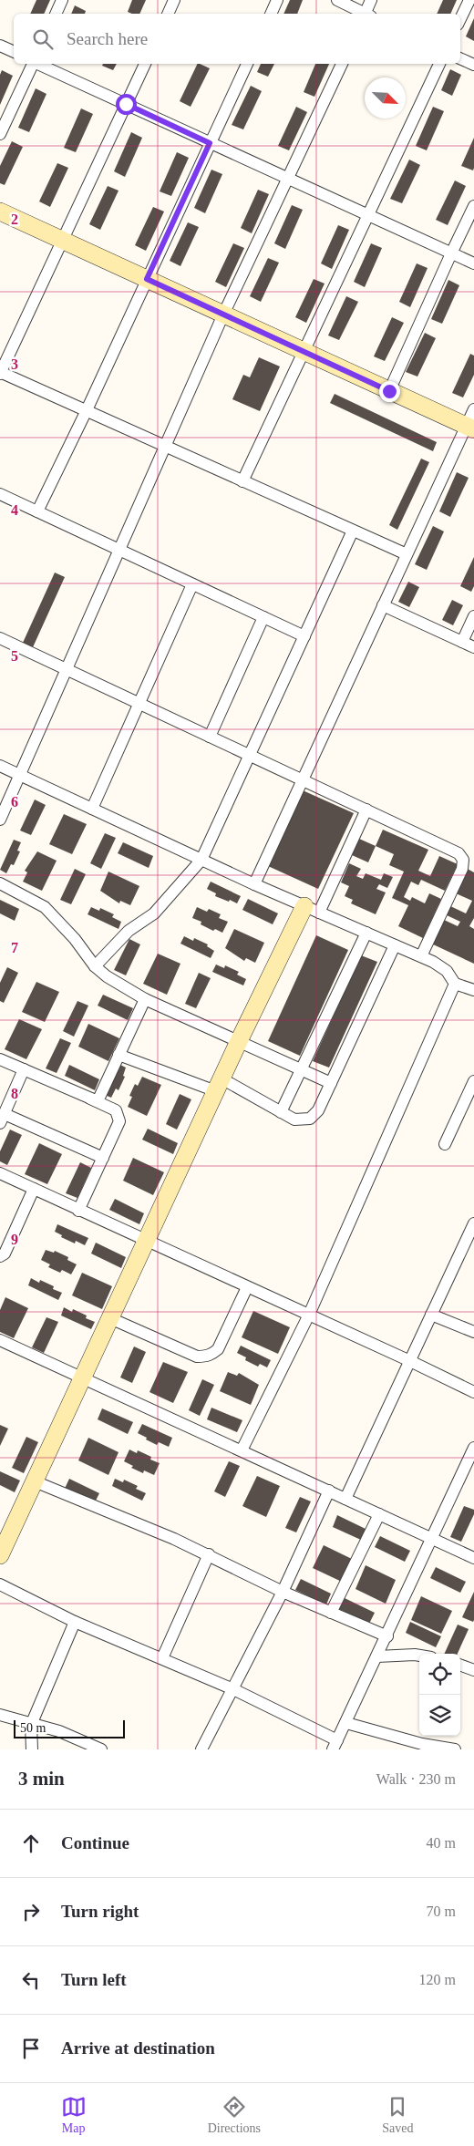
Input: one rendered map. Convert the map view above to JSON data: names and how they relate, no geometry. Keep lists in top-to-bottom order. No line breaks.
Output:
{"scale_bar":"50 m","north":"bottom right","page":{"search":"Search here","scale":"50 m","heading":["3 min","Walk · 230 m"],"list":[["Continue","40 m"],["Turn right","70 m"],["Turn left","120 m"],"Arrive at destination"],"nav":["Map","Directions","Saved"]},"grid":{"rows":["2","3","4","5","6","7","8","9"]}}
